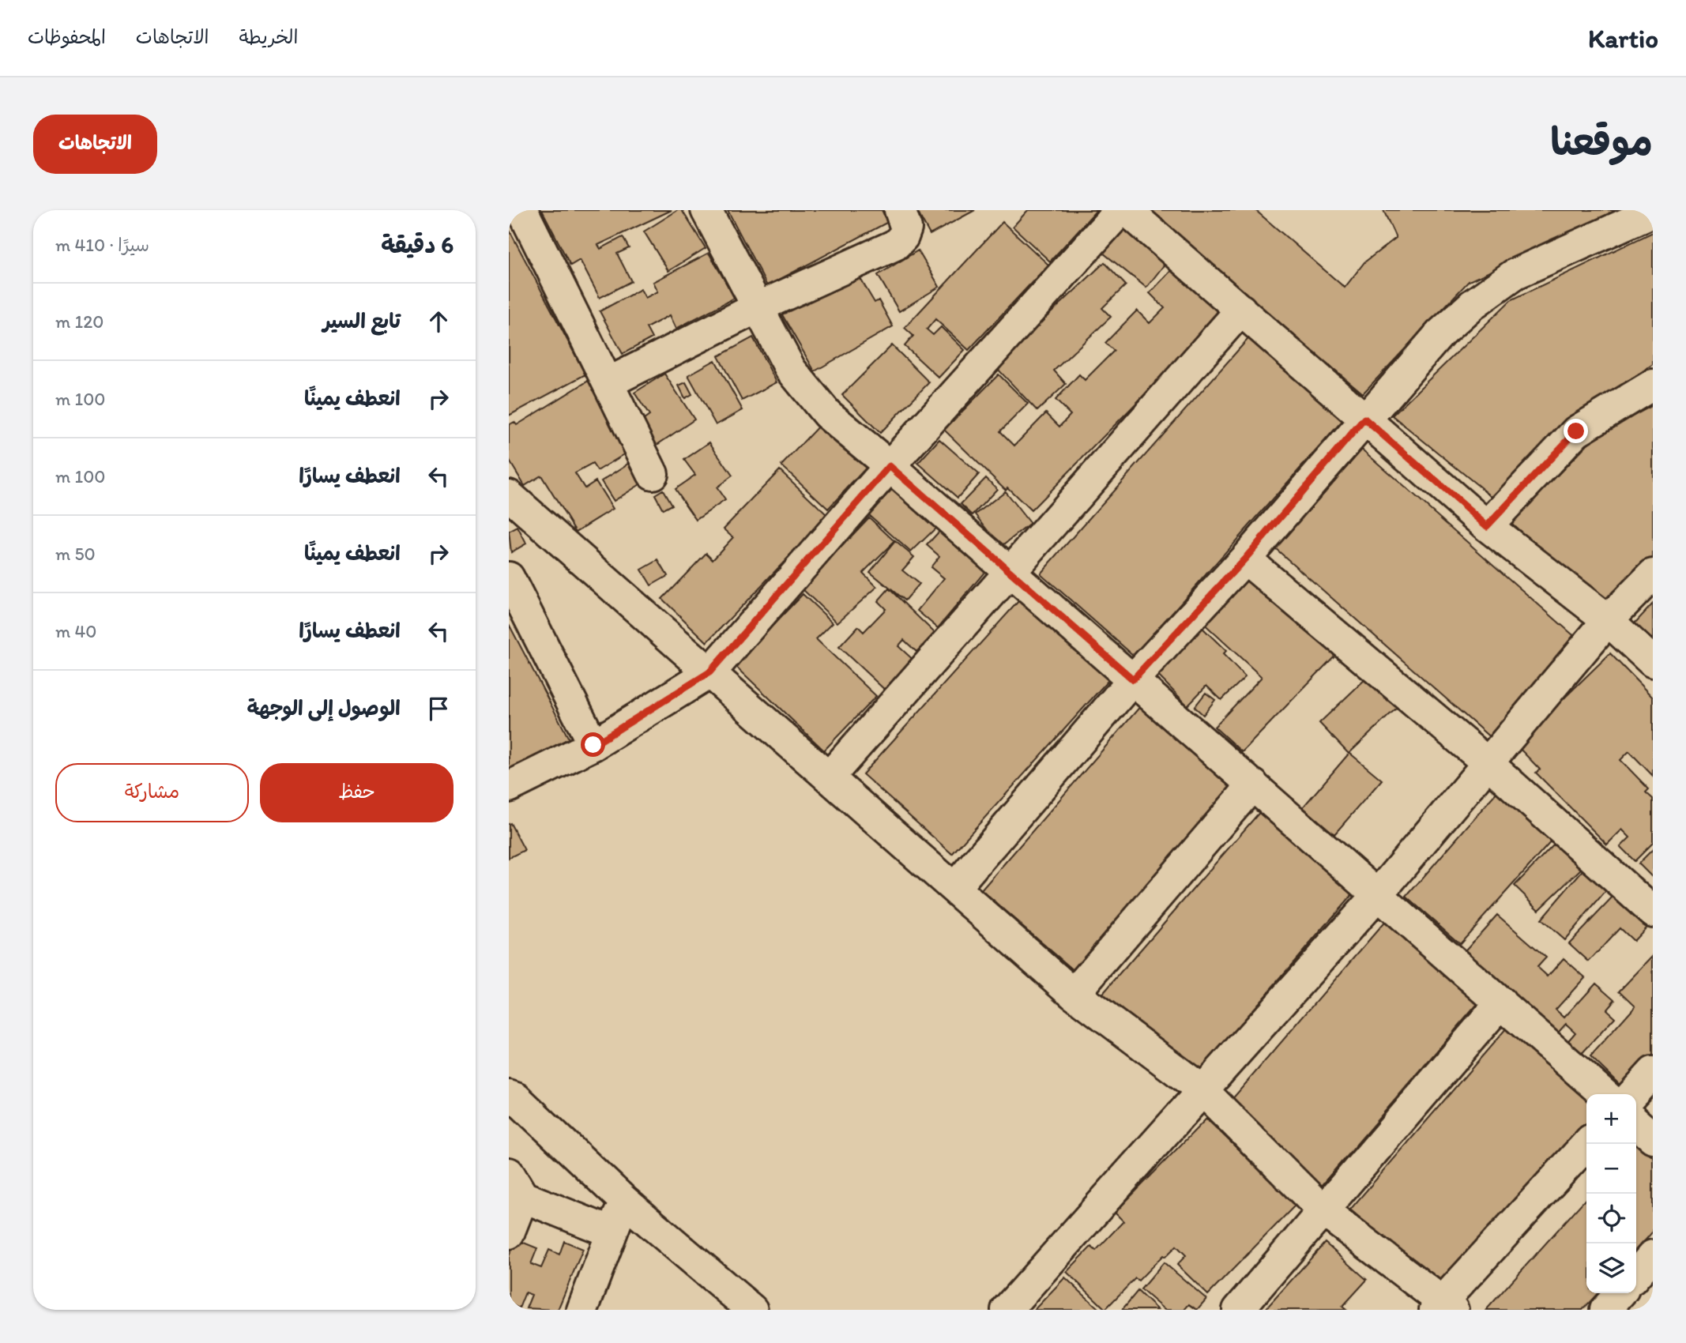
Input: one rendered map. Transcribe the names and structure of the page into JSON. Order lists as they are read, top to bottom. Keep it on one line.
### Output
{"page":{"header":"Kartio","nav":["الخريطة","الاتجاهات","المحفوظات"],"title":"موقعنا","buttons":["الاتجاهات",["حفظ","مشاركة"]],"heading":["6 دقيقة","سيرًا · 410 m"],"list":[["تابع السير","120 m"],["انعطف يمينًا","100 m"],["انعطف يسارًا","100 m"],["انعطف يمينًا","50 m"],["انعطف يسارًا","40 m"],"الوصول إلى الوجهة"],"map_buttons":["+","−"]}}
